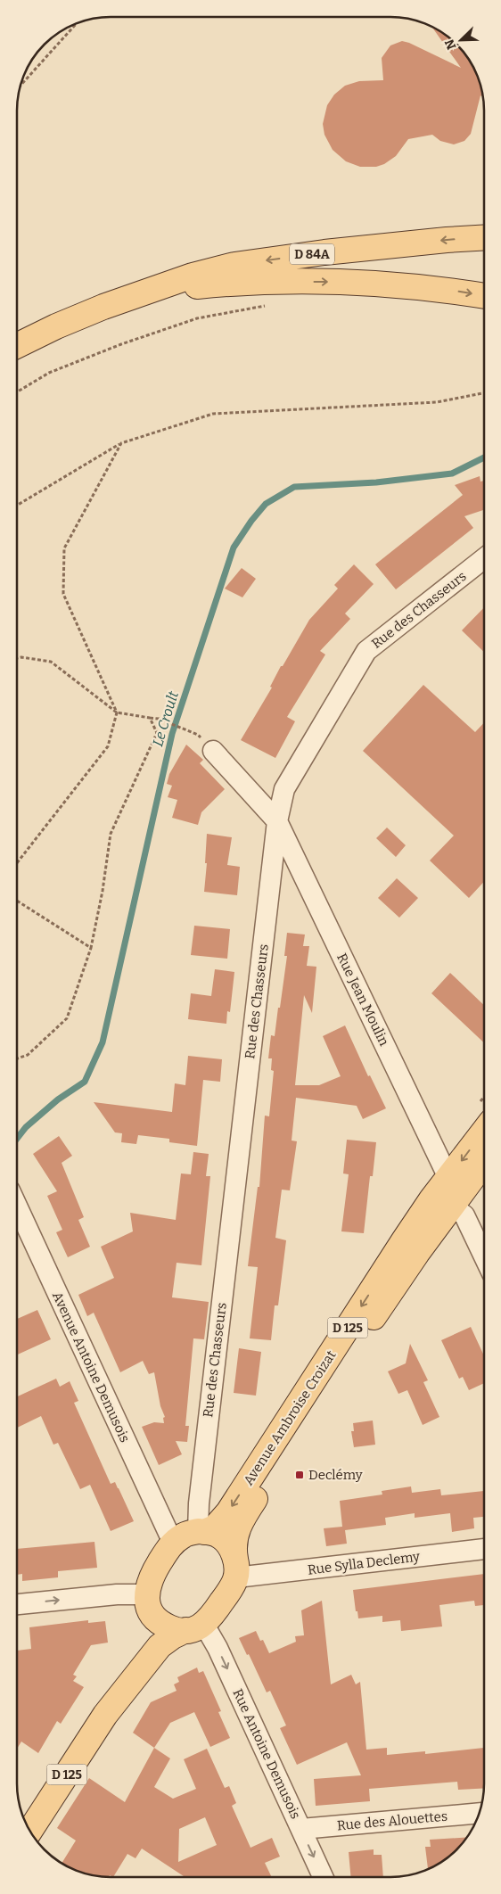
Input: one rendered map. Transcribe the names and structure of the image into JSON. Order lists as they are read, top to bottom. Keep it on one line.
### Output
{"streets":{"main road":["D 84A","D 125","Avenue Ambroise Croizat"],"street":["Rue des Chasseurs","Rue Jean Moulin","Avenue Antoine Demusois","Rue Sylla Declemy","Rue Antoine Demusois","Rue des Alouettes"]},"crossings":[["Rue des Chasseurs","Rue Jean Moulin"],["Rue des Chasseurs","D 125"],["Rue des Chasseurs","Avenue Antoine Demusois"],["Rue des Chasseurs","Avenue Ambroise Croizat"],["Rue des Chasseurs","Rue Sylla Declemy"],["Rue des Chasseurs","Rue Antoine Demusois"],["Rue Jean Moulin","Avenue Ambroise Croizat"],["D 125","Avenue Antoine Demusois"],["D 125","Avenue Ambroise Croizat"],["D 125","Rue Sylla Declemy"],["D 125","Rue Antoine Demusois"],["Avenue Antoine Demusois","Avenue Ambroise Croizat"],["Avenue Antoine Demusois","Rue Sylla Declemy"],["Avenue Antoine Demusois","Rue Antoine Demusois"],["Avenue Ambroise Croizat","Rue Sylla Declemy"],["Avenue Ambroise Croizat","Rue Antoine Demusois"],["Rue Sylla Declemy","Rue Antoine Demusois"],["Rue Antoine Demusois","Rue des Alouettes"]],"one_way":["Rue Antoine Demusois"],"water":["Le Croult"],"places":{"transit":["Declémy"]},"north":"bottom left"}
